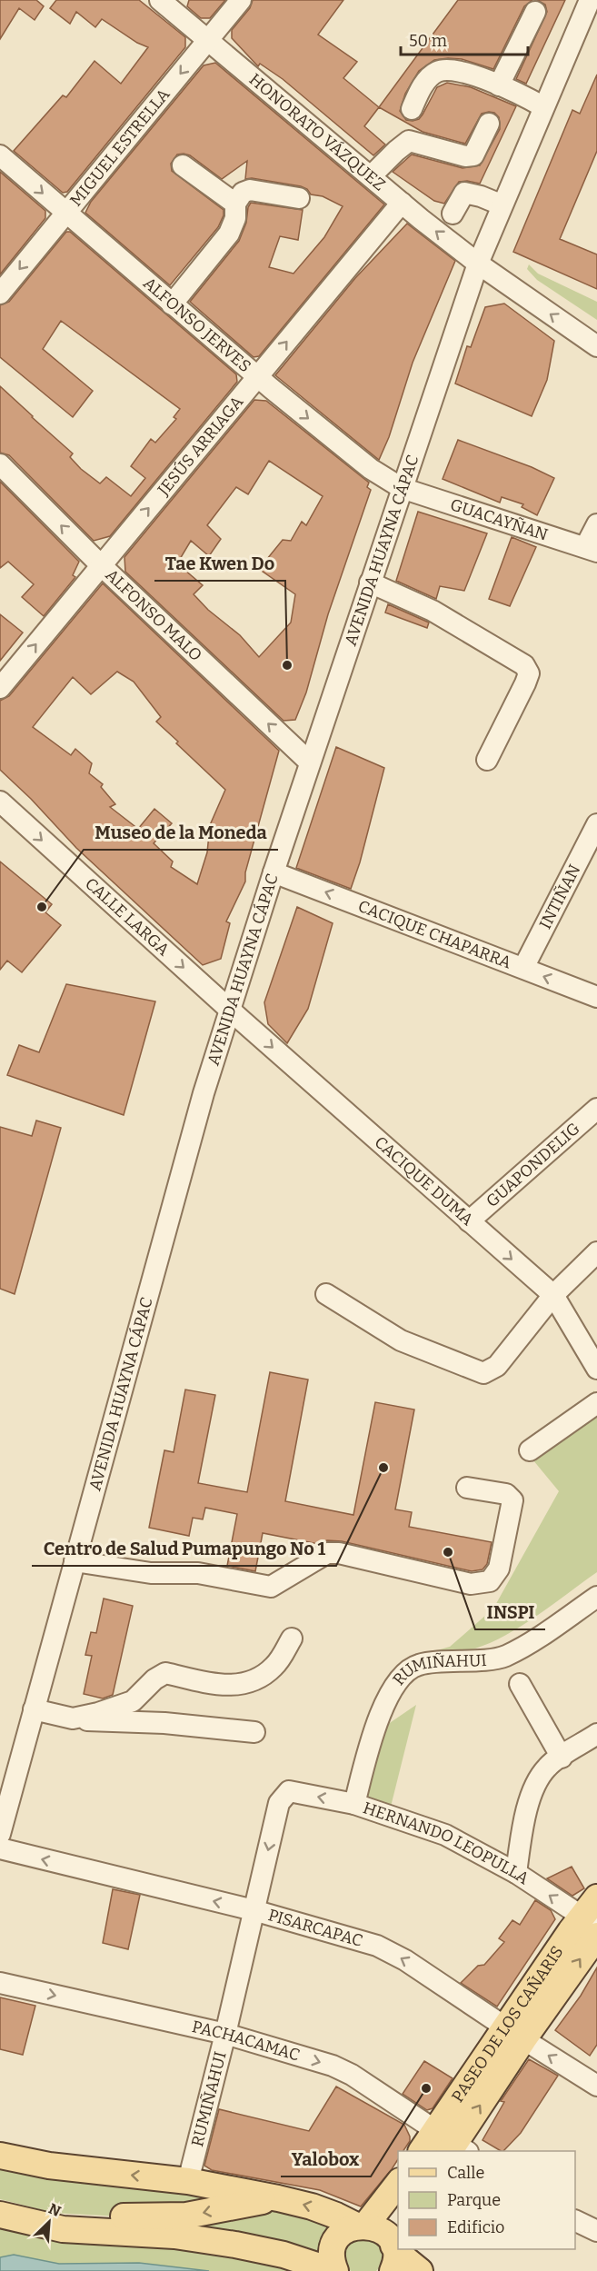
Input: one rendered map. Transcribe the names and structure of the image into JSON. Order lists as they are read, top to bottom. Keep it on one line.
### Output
{"streets":{"main road":["PASEO DE LOS CAÑARIS"],"street":["HONORATO VÁZQUEZ","MIGUEL ESTRELLA","ALFONSO JERVES","JESÚS ARRIAGA","GUACAYÑAN","AVENIDA HUAYNA CÁPAC","ALFONSO MALO","INTIÑAN","CALLE LARGA","CACIQUE CHAPARRA","GUAPONDELIG","CACIQUE DUMA","RUMIÑAHUI","HERNANDO LEOPULLA","PISARCAPAC","PACHACAMAC"]},"crossings":[["HONORATO VÁZQUEZ","MIGUEL ESTRELLA"],["HONORATO VÁZQUEZ","JESÚS ARRIAGA"],["HONORATO VÁZQUEZ","AVENIDA HUAYNA CÁPAC"],["MIGUEL ESTRELLA","ALFONSO JERVES"],["ALFONSO JERVES","JESÚS ARRIAGA"],["ALFONSO JERVES","GUACAYÑAN"],["ALFONSO JERVES","AVENIDA HUAYNA CÁPAC"],["JESÚS ARRIAGA","ALFONSO MALO"],["GUACAYÑAN","AVENIDA HUAYNA CÁPAC"],["AVENIDA HUAYNA CÁPAC","ALFONSO MALO"],["AVENIDA HUAYNA CÁPAC","CALLE LARGA"],["AVENIDA HUAYNA CÁPAC","CACIQUE CHAPARRA"],["AVENIDA HUAYNA CÁPAC","CACIQUE DUMA"],["INTIÑAN","CACIQUE CHAPARRA"],["CALLE LARGA","CACIQUE DUMA"],["GUAPONDELIG","CACIQUE DUMA"],["RUMIÑAHUI","HERNANDO LEOPULLA"],["RUMIÑAHUI","PISARCAPAC"],["RUMIÑAHUI","PACHACAMAC"],["HERNANDO LEOPULLA","PASEO DE LOS CAÑARIS"],["PISARCAPAC","PASEO DE LOS CAÑARIS"],["PASEO DE LOS CAÑARIS","PACHACAMAC"]],"one_way":["HONORATO VÁZQUEZ","ALFONSO JERVES","JESÚS ARRIAGA","ALFONSO MALO","CALLE LARGA","CACIQUE CHAPARRA","CACIQUE DUMA","HERNANDO LEOPULLA","PACHACAMAC"],"places":["Tae Kwen Do","Museo de la Moneda","Centro de Salud Pumapungo No 1","INSPI","Yalobox"],"legend":["Calle","Parque","Edificio"],"scale_bar":"50 m","north":"top right"}
